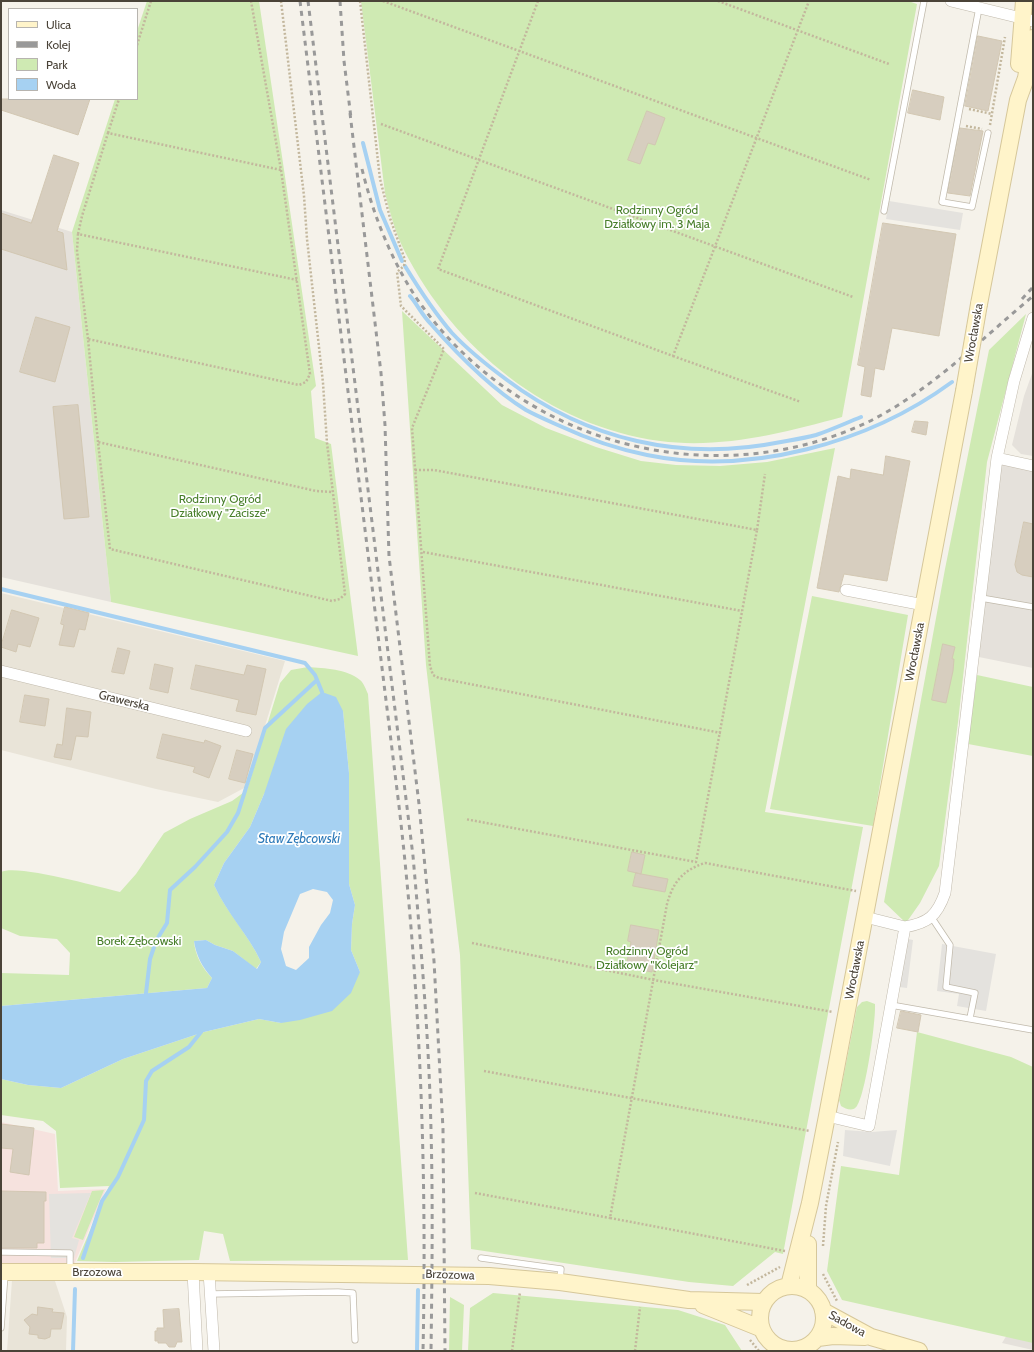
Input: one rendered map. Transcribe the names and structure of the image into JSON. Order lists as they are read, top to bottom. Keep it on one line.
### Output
{"streets":{"main road":["Wrocławska","Brzozowa","Sadowa"],"street":["Grawerska"]},"crossings":[["Wrocławska","Brzozowa"],["Wrocławska","Sadowa"],["Brzozowa","Sadowa"]],"water":["Staw Zębcowski"],"parks":["Rodzinny Ogród Działkowy im. 3 Maja","Rodzinny Ogród Działkowy \"Zacisze\"","Borek Zębcowski","Rodzinny Ogród Działkowy \"Kolejarz\""],"legend":["Ulica","Kolej","Park","Woda"]}
